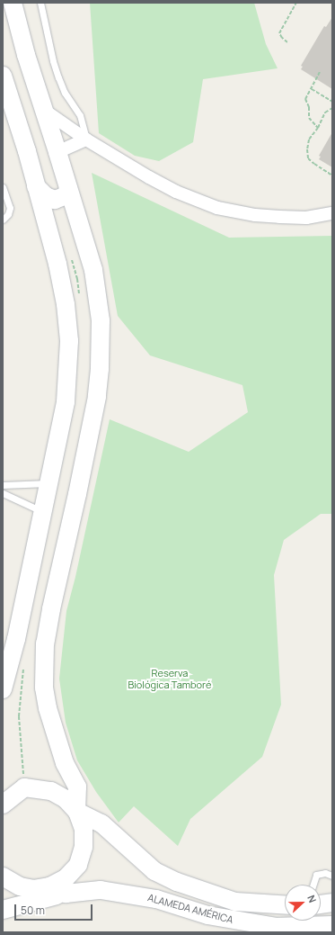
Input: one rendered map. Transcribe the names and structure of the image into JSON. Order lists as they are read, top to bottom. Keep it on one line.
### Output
{"streets":{"main road":["ALAMEDA AMÉRICA"]},"parks":["Reserva Biológica Tamboré"],"scale_bar":"50 m","north":"right"}
